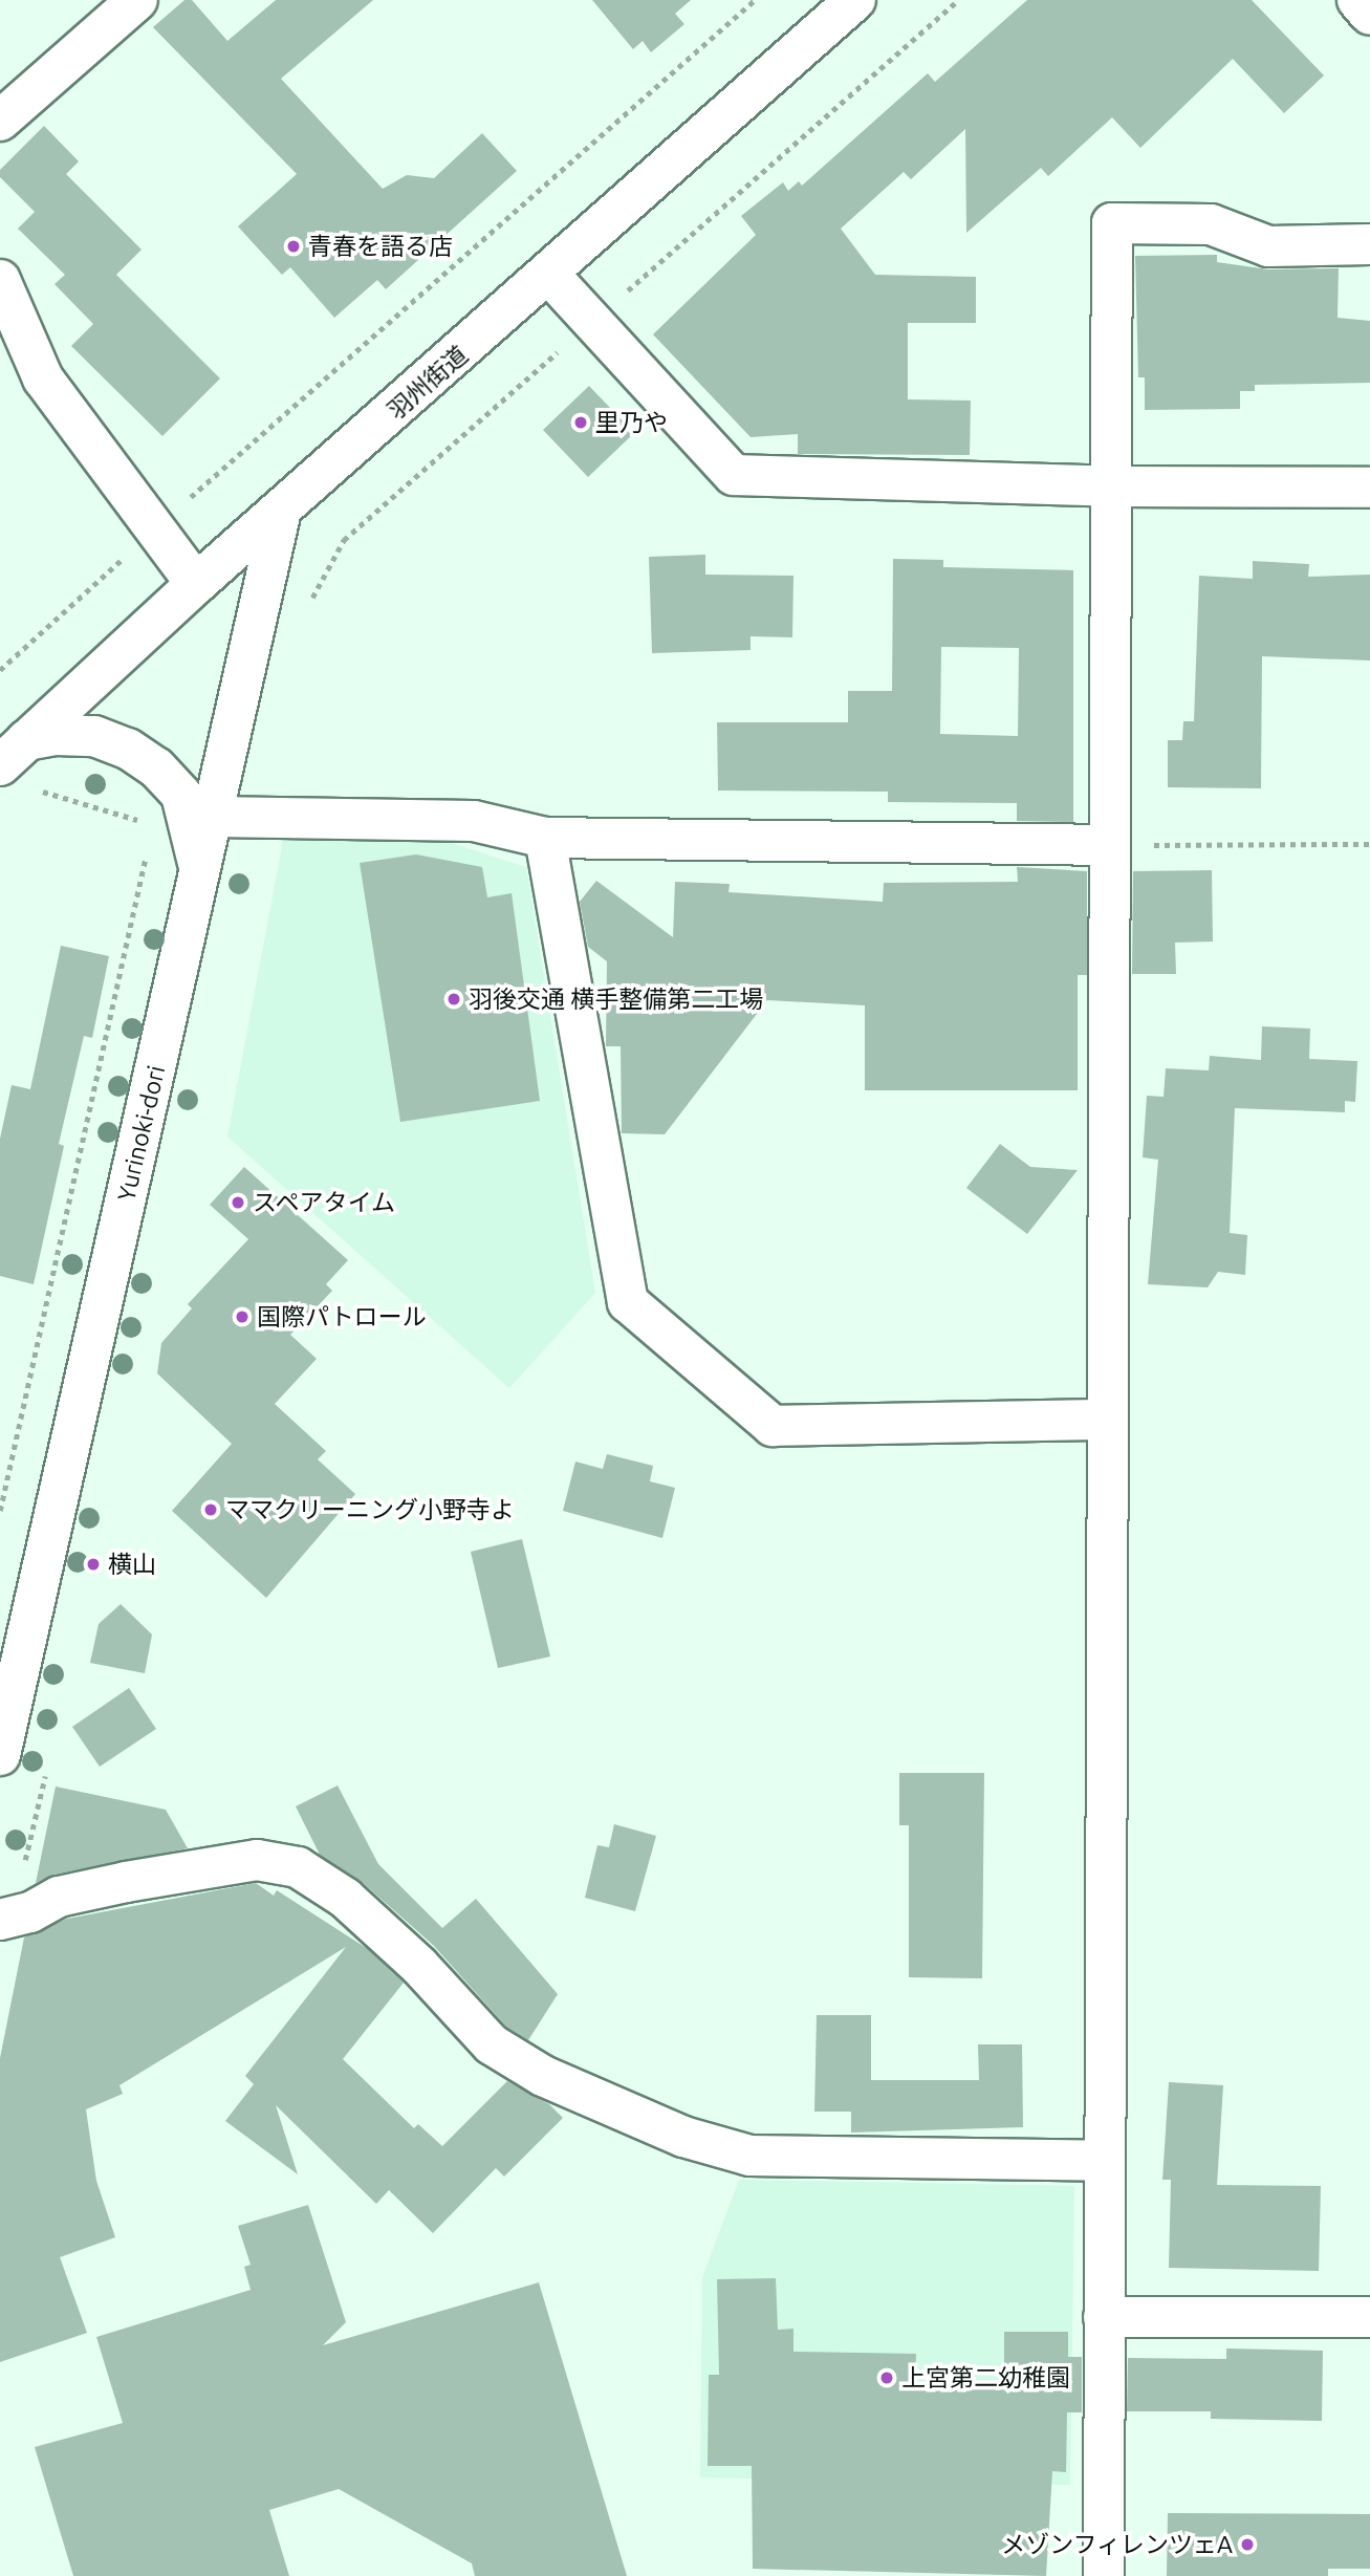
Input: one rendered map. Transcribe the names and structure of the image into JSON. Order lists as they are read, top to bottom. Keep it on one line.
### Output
{"streets":{"street":["羽州街道","Yurinoki-dori"]},"crossings":[["羽州街道","Yurinoki-dori"]],"places":["青春を語る店","里乃や","羽後交通 横手整備第二工場","スペアタイム","国際パトロール","ママクリーニング小野寺よ","横山","上宮第二幼稚園","メゾンフィレンツェA"]}
